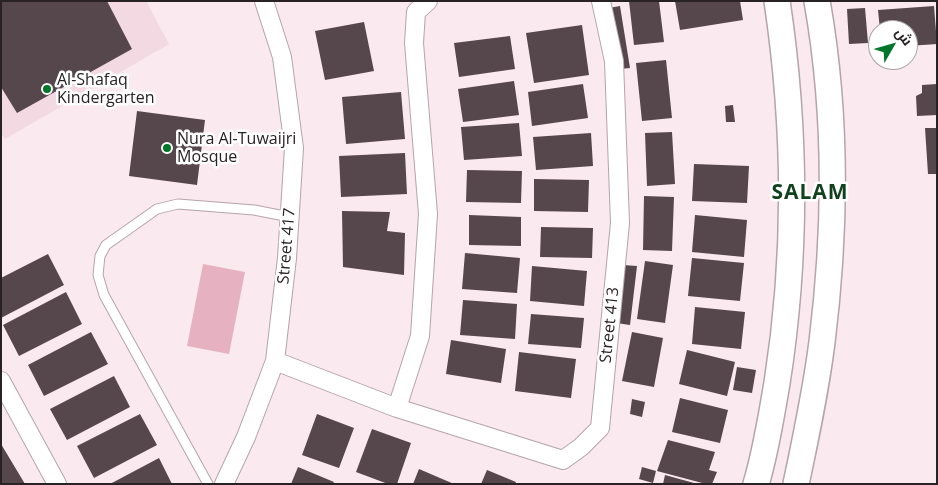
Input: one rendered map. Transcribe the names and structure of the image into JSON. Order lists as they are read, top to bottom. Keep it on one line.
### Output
{"streets":{"street":["Street 417","Street 413"]},"crossings":[["Street 417","Street 413"]],"districts":["SALAM"],"places":["Al-Shafaq Kindergarten","Nura Al-Tuwaijri Mosque"],"north":"top right"}
